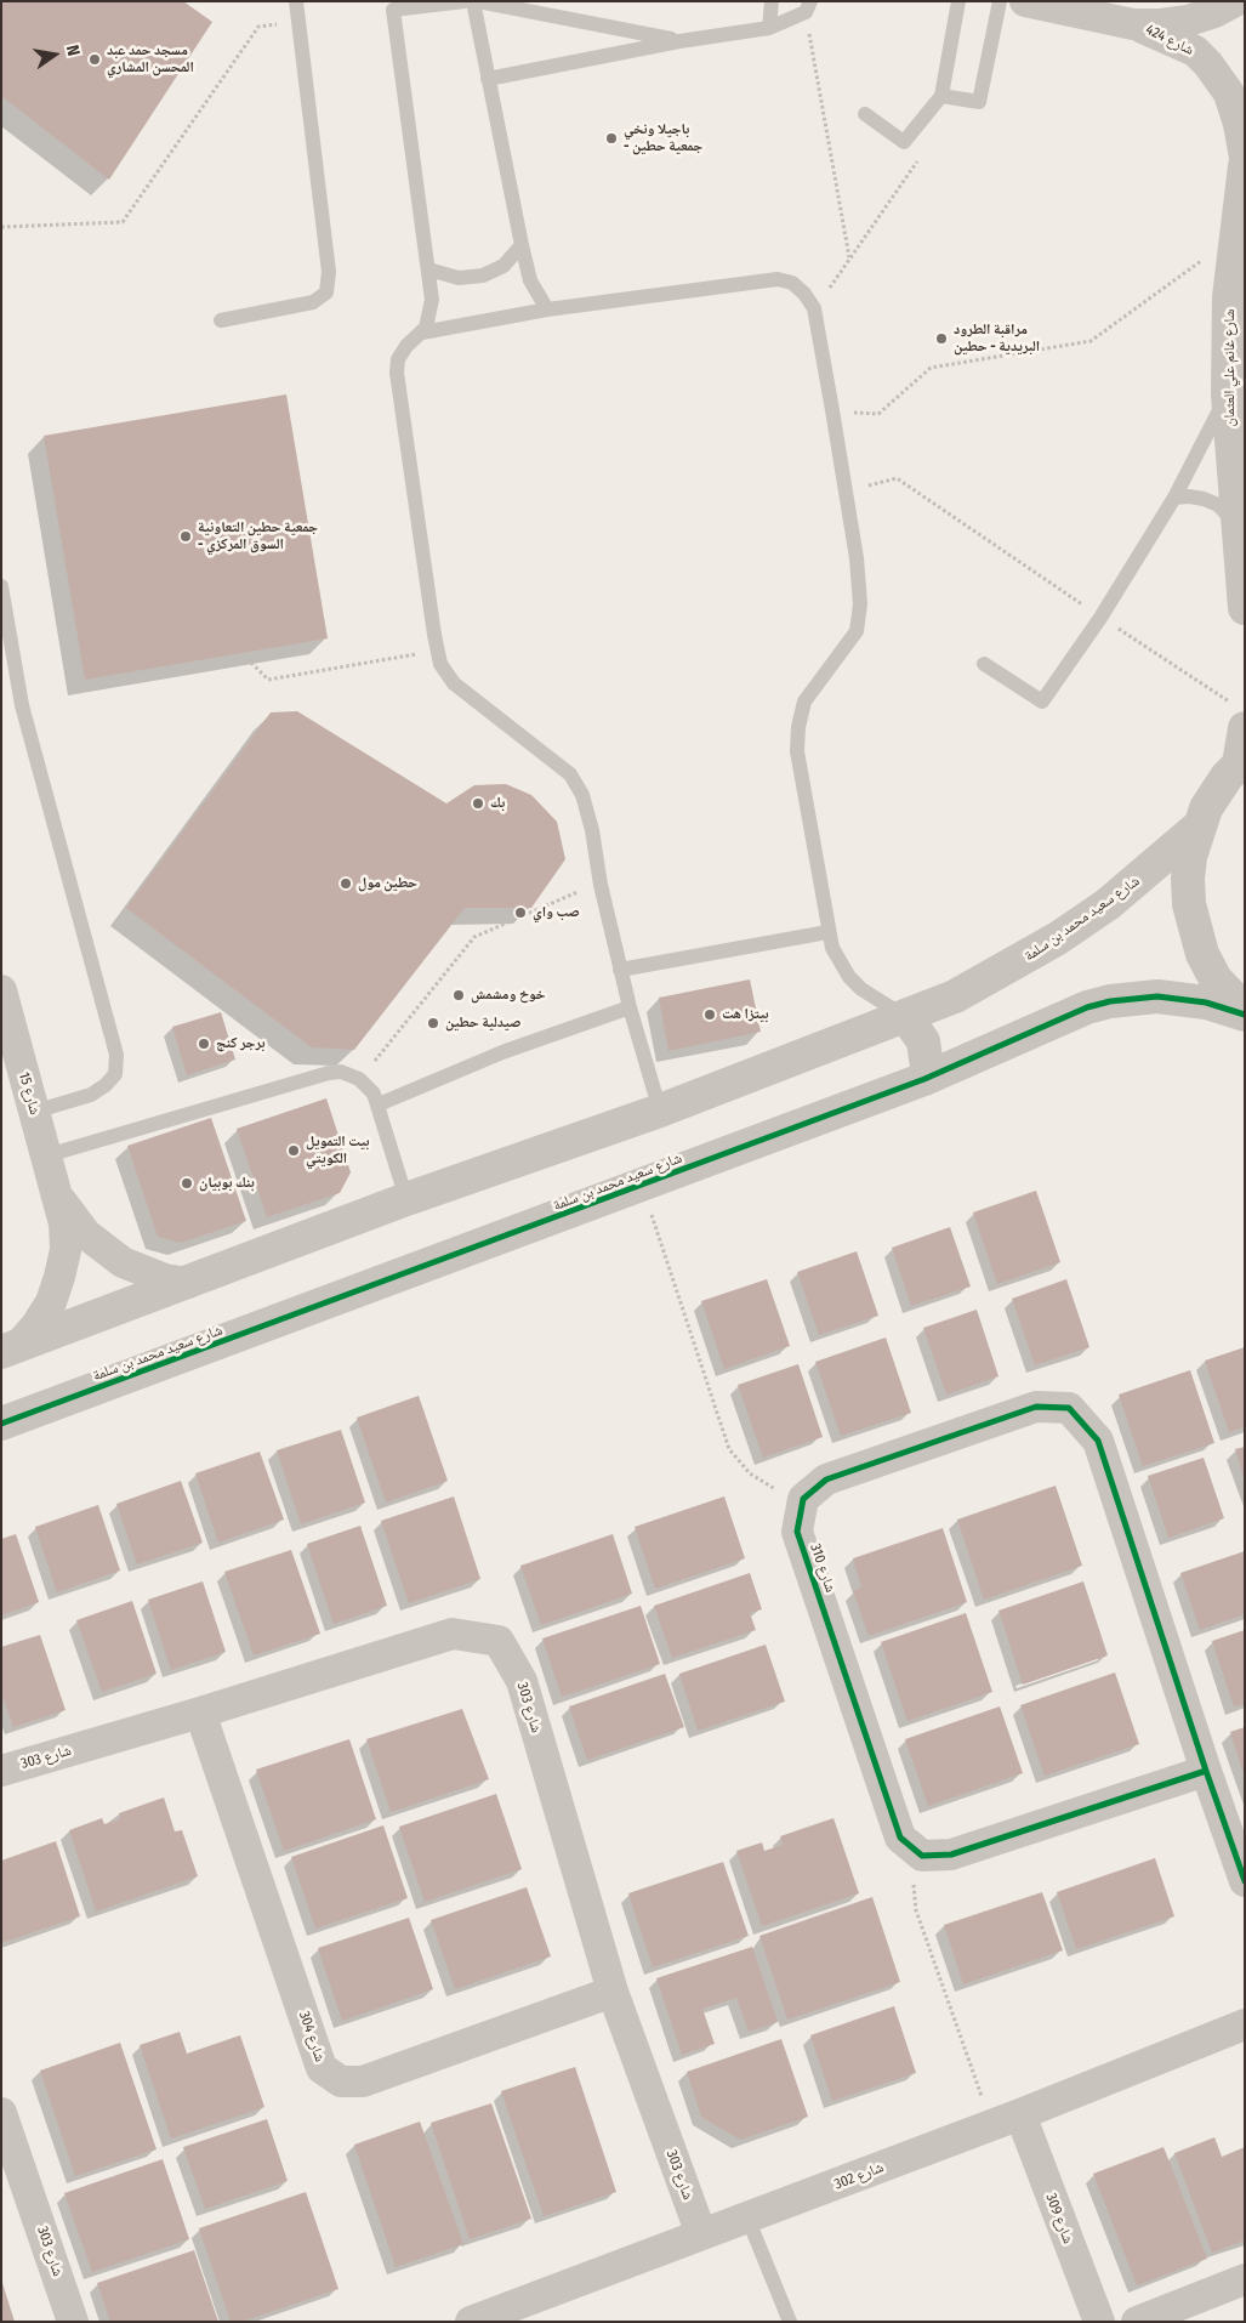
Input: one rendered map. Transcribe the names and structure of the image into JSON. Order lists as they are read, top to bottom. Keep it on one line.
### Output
{"streets":{"street":["شارع 424","شارع غانم علي العثمان","شارع سعيد محمد بن سلمة","شارع 15","شارع 310","شارع 303","شارع 304","شارع 302","شارع 309"]},"crossings":[["شارع سعيد محمد بن سلمة","شارع 15"],["شارع 303","شارع 304"],["شارع 303","شارع 302"],["شارع 302","شارع 309"]],"places":["مسجد حمد عبد المحسن المشاري","باجيلا ونخي - جمعية حطين","مراقبة الطرود البريدية - حطين","جمعية حطين التعاونية - السوق المركزي","بك","حطين مول","صب واي","خوخ ومشمش","بيتزا هت","صيدلية حطين","برجر كنج","بيت التمويل الكويتي","بنك بوبيان"],"north":"right"}
